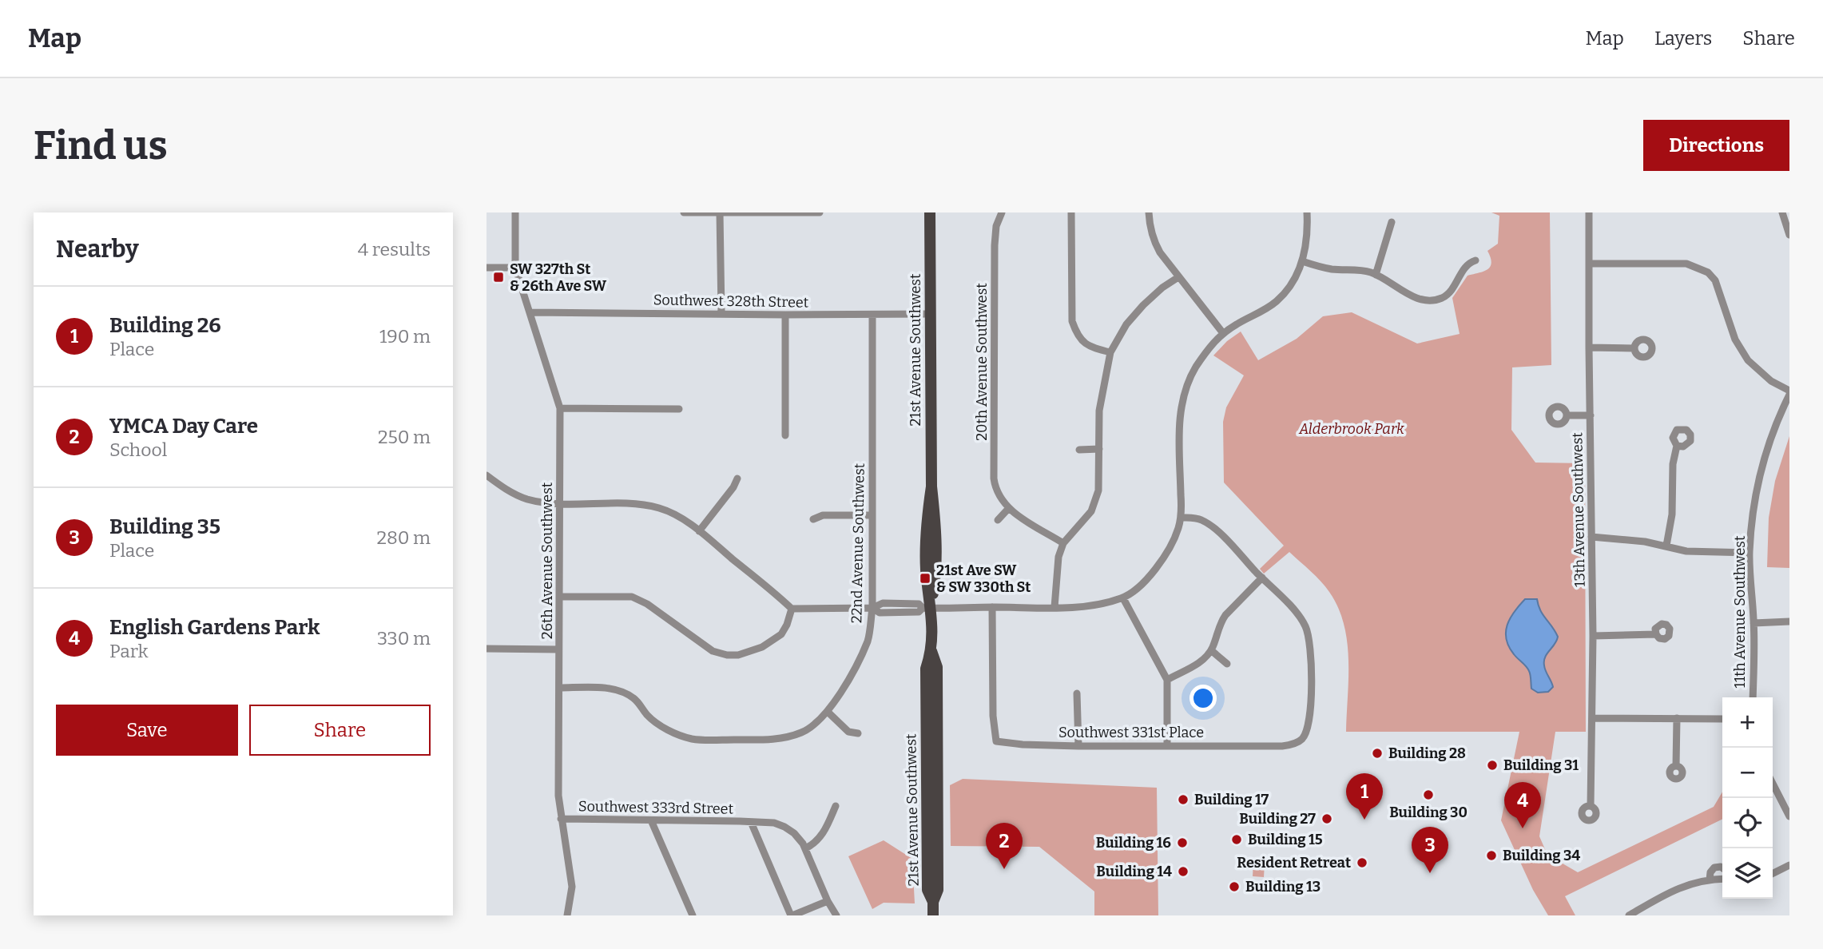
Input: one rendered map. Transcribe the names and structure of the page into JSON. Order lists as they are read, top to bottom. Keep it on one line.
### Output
{"streets":{"main road":["21st Avenue Southwest"],"street":["Southwest 328th Street","20th Avenue Southwest","13th Avenue Southwest","22nd Avenue Southwest","26th Avenue Southwest","11th Avenue Southwest","Southwest 331st Place","Southwest 333rd Street"]},"crossings":[["Southwest 328th Street","21st Avenue Southwest"],["Southwest 328th Street","22nd Avenue Southwest"],["Southwest 328th Street","26th Avenue Southwest"],["22nd Avenue Southwest","26th Avenue Southwest"],["26th Avenue Southwest","Southwest 333rd Street"]],"parks":["Alderbrook Park"],"places":{"transit":["SW 327th St & 26th Ave SW","21st Ave SW & SW 330th St"],"other":["Building 28","Building 31","Building 30","Building 17","Building 27","Building 15","Building 16","Building 34","Resident Retreat","Building 14","Building 13"]},"page":{"header":"Map","nav":["Map","Layers","Share"],"buttons":["Directions",["Save","Share"]],"title":"Find us","heading":["Nearby","4 results"],"list":[{"mark":"1","name":"Building 26","note":"Place","value":"190 m"},{"mark":"2","name":"YMCA Day Care","note":"School","value":"250 m"},{"mark":"3","name":"Building 35","note":"Place","value":"280 m"},{"mark":"4","name":"English Gardens Park","note":"Park","value":"330 m"}],"map_buttons":["+","−"],"pins":["1","4","2","3"]}}
